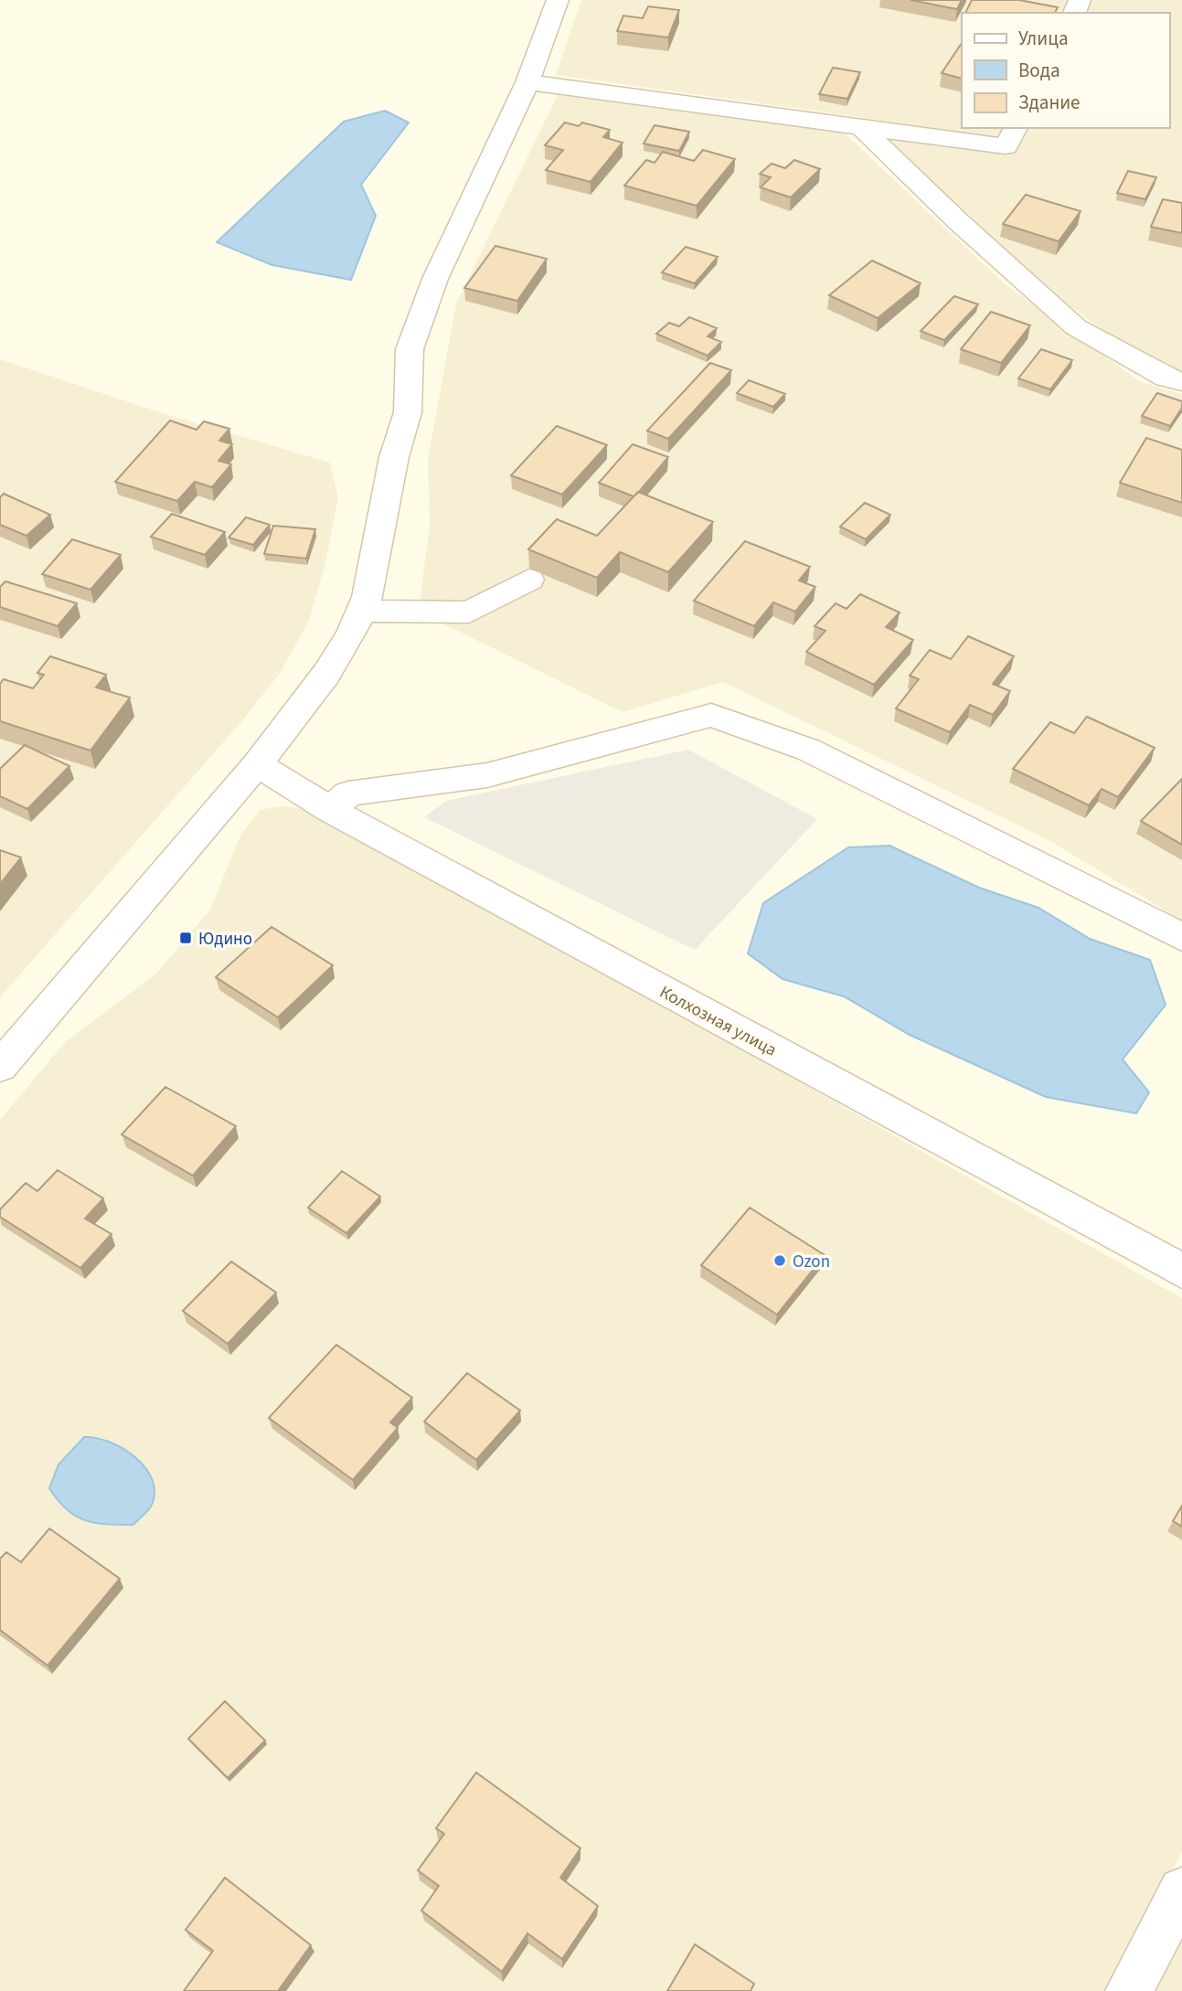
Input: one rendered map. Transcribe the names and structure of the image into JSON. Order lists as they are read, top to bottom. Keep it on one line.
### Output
{"streets":{"street":["Колхозная улица"]},"places":{"transit":["Юдино"],"other":["Ozon"]},"legend":["Улица","Вода","Здание"]}
